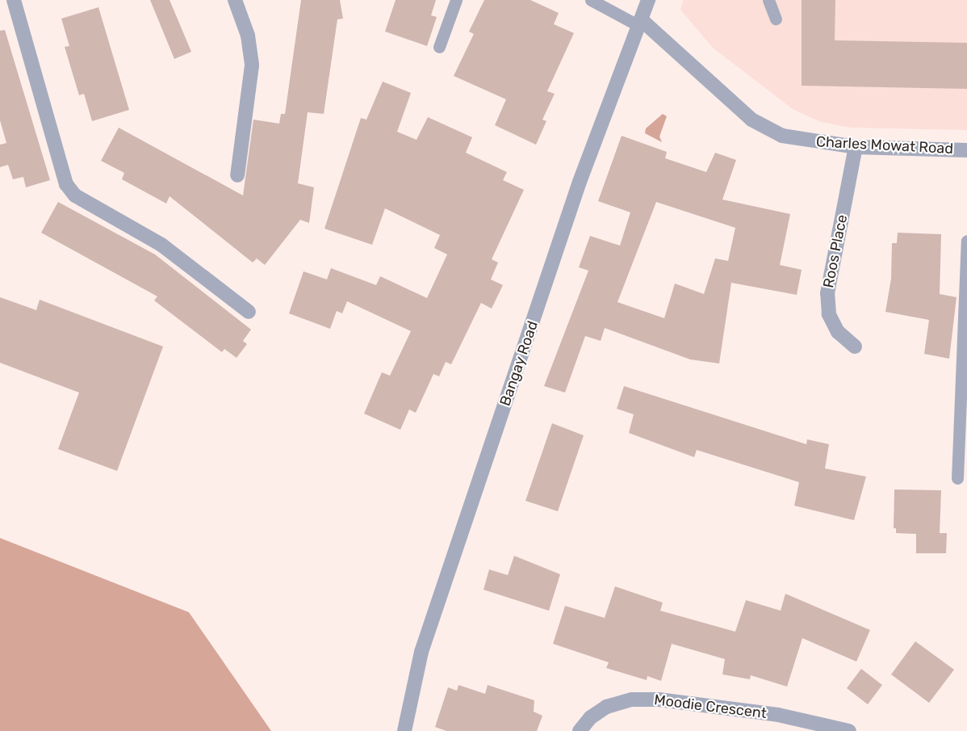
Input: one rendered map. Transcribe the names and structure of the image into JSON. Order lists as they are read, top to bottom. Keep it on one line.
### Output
{"streets":{"street":["Charles Mowat Road","Roos Place","Bangay Road","Moodie Crescent"]},"crossings":[["Charles Mowat Road","Roos Place"],["Charles Mowat Road","Bangay Road"]]}
